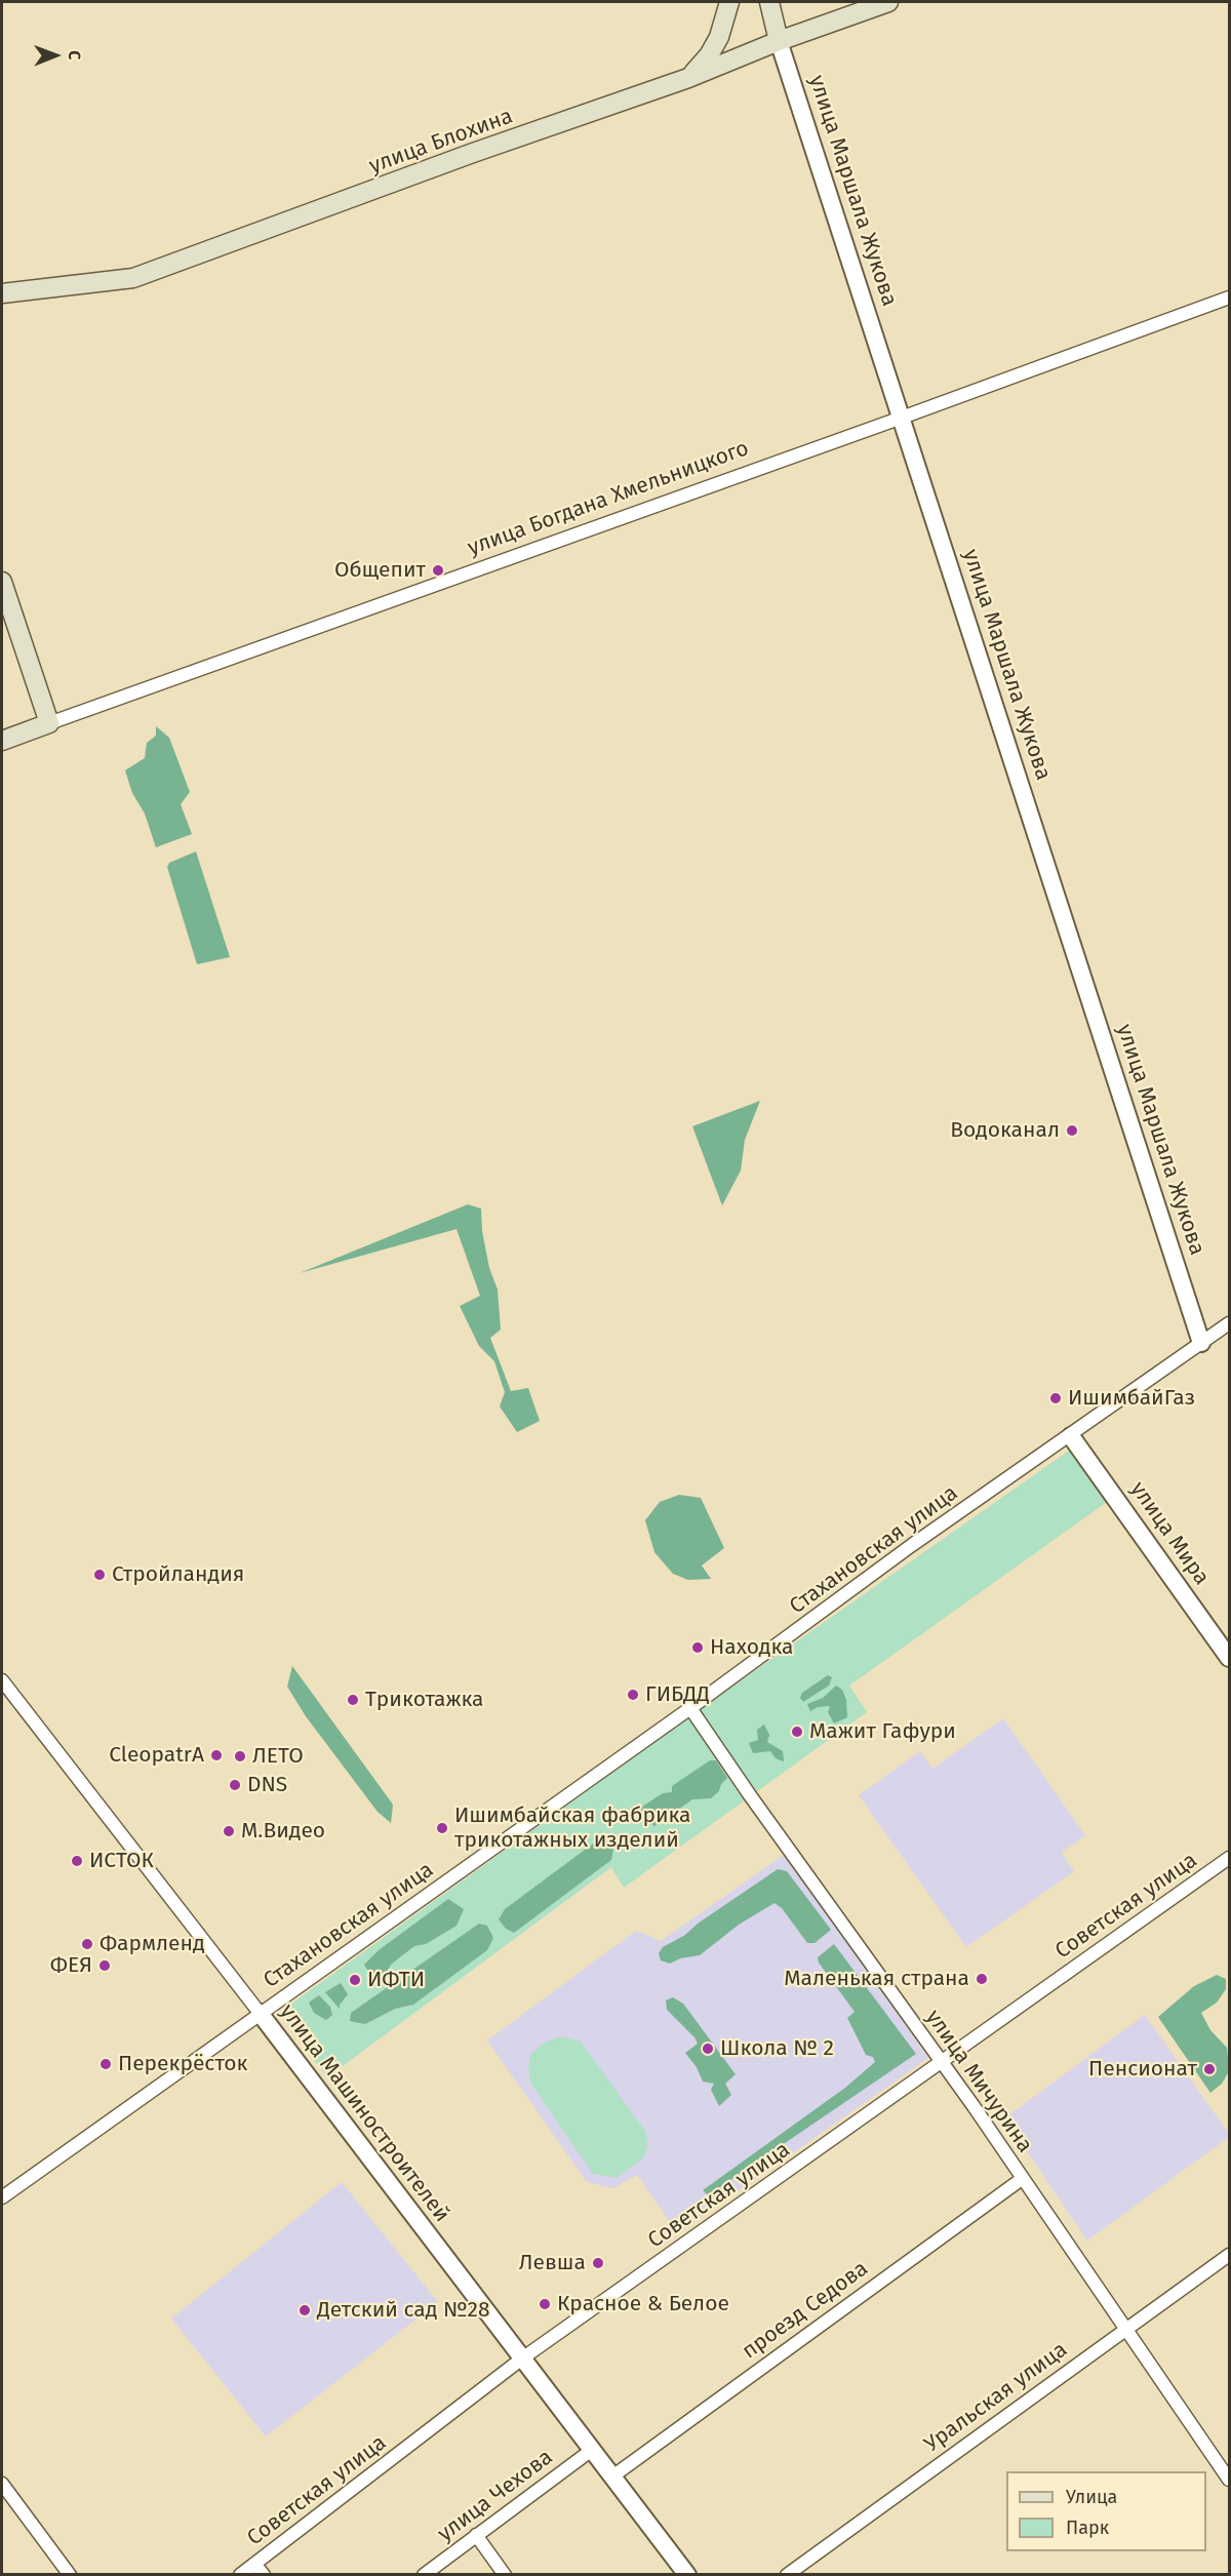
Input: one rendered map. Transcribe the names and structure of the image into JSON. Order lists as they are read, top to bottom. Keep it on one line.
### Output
{"streets":{"main road":["улица Блохина","улица Маршала Жукова","улица Богдана Хмельницкого"],"street":["улица Мира","Стахановская улица","Советская улица","улица Мичурина","улица Машиностроителей","проезд Седова","Уральская улица","улица Чехова"]},"crossings":[["улица Блохина","улица Маршала Жукова"],["улица Маршала Жукова","улица Богдана Хмельницкого"],["улица Маршала Жукова","Стахановская улица"],["улица Мира","Стахановская улица"],["Стахановская улица","улица Мичурина"],["Стахановская улица","улица Машиностроителей"],["Советская улица","улица Мичурина"],["Советская улица","улица Машиностроителей"],["улица Мичурина","проезд Седова"],["улица Мичурина","Уральская улица"],["улица Машиностроителей","проезд Седова"],["улица Машиностроителей","улица Чехова"]],"places":["Общепит","Водоканал","ИшимбайГаз","Стройландия","Находка","ГИБДД","Трикотажка","Мажит Гафури","CleopatrA","ЛЕТО","DNS","Ишимбайская фабрика трикотажных изделий","М.Видео","ИСТОК","Фармленд","ФЕЯ","Маленькая страна","ИФТИ","Школа № 2","Перекрёсток","Пенсионат","Левша","Красное & Белое","Детский сад №28"],"legend":["Улица","Парк"],"north":"right"}
